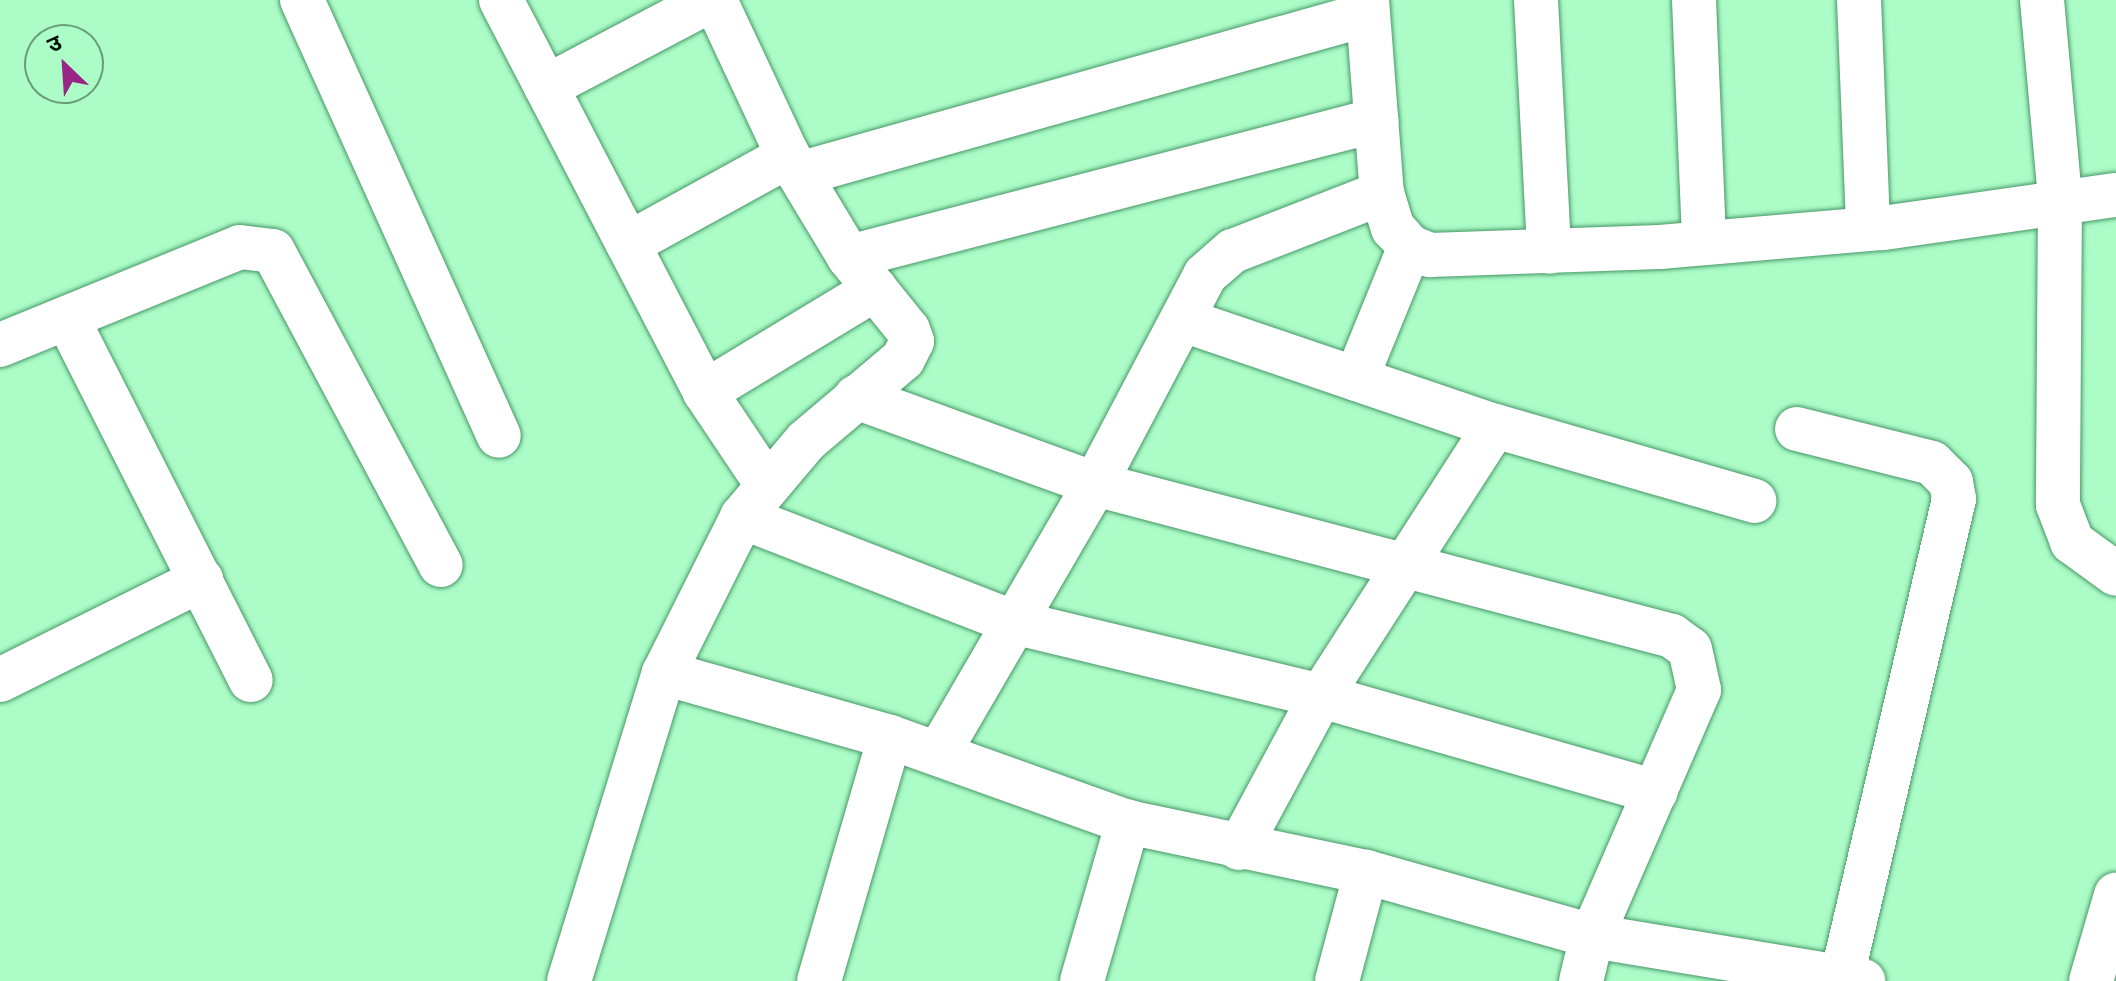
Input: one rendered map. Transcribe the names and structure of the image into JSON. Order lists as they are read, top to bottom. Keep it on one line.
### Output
{"north":"top left"}
